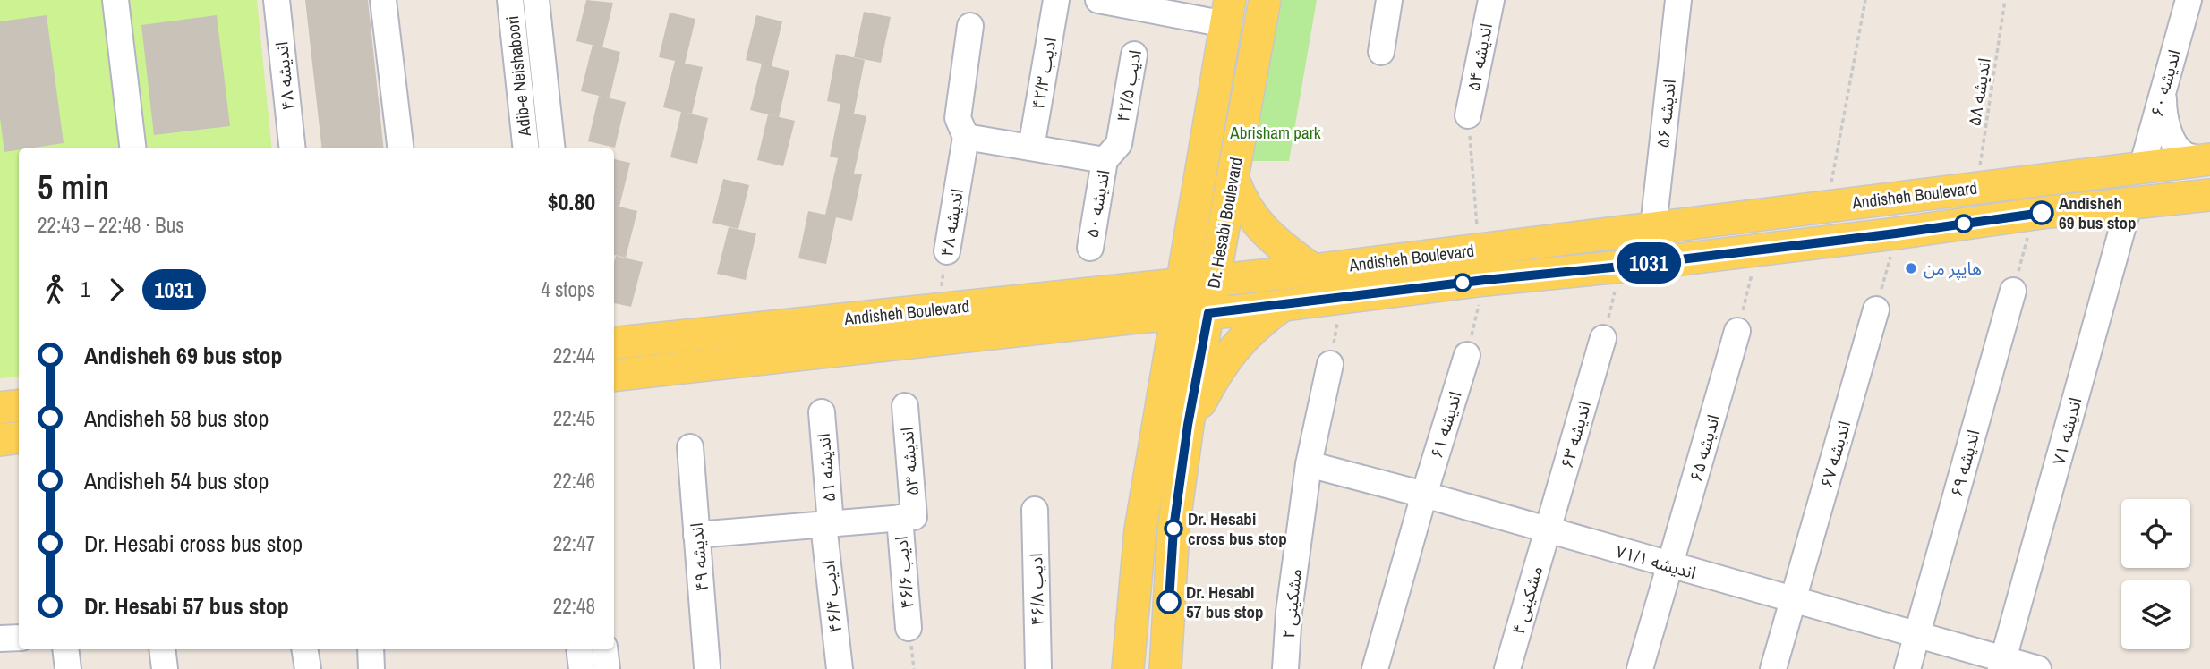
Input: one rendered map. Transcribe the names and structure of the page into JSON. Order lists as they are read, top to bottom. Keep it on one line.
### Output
{"streets":{"main road":["Andisheh Boulevard","Dr. Hesabi Boulevard"],"street":["اندیشه ۵۴","ادیب ۴۲/۳","اندیشه ۴۸","Adib-e Neishaboori","اندیشه ۶۰","ادیب ۴۲/۵","اندیشه ۵۶","اندیشه ۵۰","اندیشه ۶۱","اندیشه ۷۱","اندیشه ۶۳","اندیشه ۶۵","اندیشه ۶۷","اندیشه ۵۳","اندیشه ۶۹","اندیشه ۵۱","اندیشه ۴۹","اندیشه ۷۱/۱","ادیب ۴۶/۶","ادیب ۴۶/۸","ادیب ۴۶/۴","مشکینی ۴","مشکینی ۲"],"path":["اندیشه ۵۸"]},"crossings":[["اندیشه ۴۸","Andisheh Boulevard"],["اندیشه ۶۰","Andisheh Boulevard"],["ادیب ۴۲/۵","اندیشه ۵۰"],["اندیشه ۵۸","Andisheh Boulevard"],["اندیشه ۵۶","Andisheh Boulevard"],["Andisheh Boulevard","Dr. Hesabi Boulevard"],["Andisheh Boulevard","اندیشه ۷۱"],["اندیشه ۶۱","اندیشه ۷۱/۱"],["اندیشه ۷۱","اندیشه ۷۱/۱"],["اندیشه ۶۳","اندیشه ۷۱/۱"],["اندیشه ۶۳","مشکینی ۴"],["اندیشه ۶۵","اندیشه ۷۱/۱"],["اندیشه ۶۷","اندیشه ۷۱/۱"],["اندیشه ۵۳","ادیب ۴۶/۶"],["اندیشه ۶۹","اندیشه ۷۱/۱"],["اندیشه ۵۱","ادیب ۴۶/۴"],["اندیشه ۷۱/۱","مشکینی ۴"],["اندیشه ۷۱/۱","مشکینی ۲"]],"parks":["Abrisham park"],"places":["Andisheh 69 bus stop","هایپر من","Dr. Hesabi cross bus stop","Dr. Hesabi 57 bus stop"],"lines":["bus line 1031"],"page":{"on_map":"1031","heading":["5 min","22:43 – 22:48 · Bus","$0.80"],"legs":["1","1031","4 stops"],"list":[{"name":"Andisheh 69 bus stop","value":"22:44"},{"name":"Andisheh 58 bus stop","value":"22:45"},{"name":"Andisheh 54 bus stop","value":"22:46"},{"name":"Dr. Hesabi cross bus stop","value":"22:47"},{"name":"Dr. Hesabi 57 bus stop","value":"22:48"}]}}
